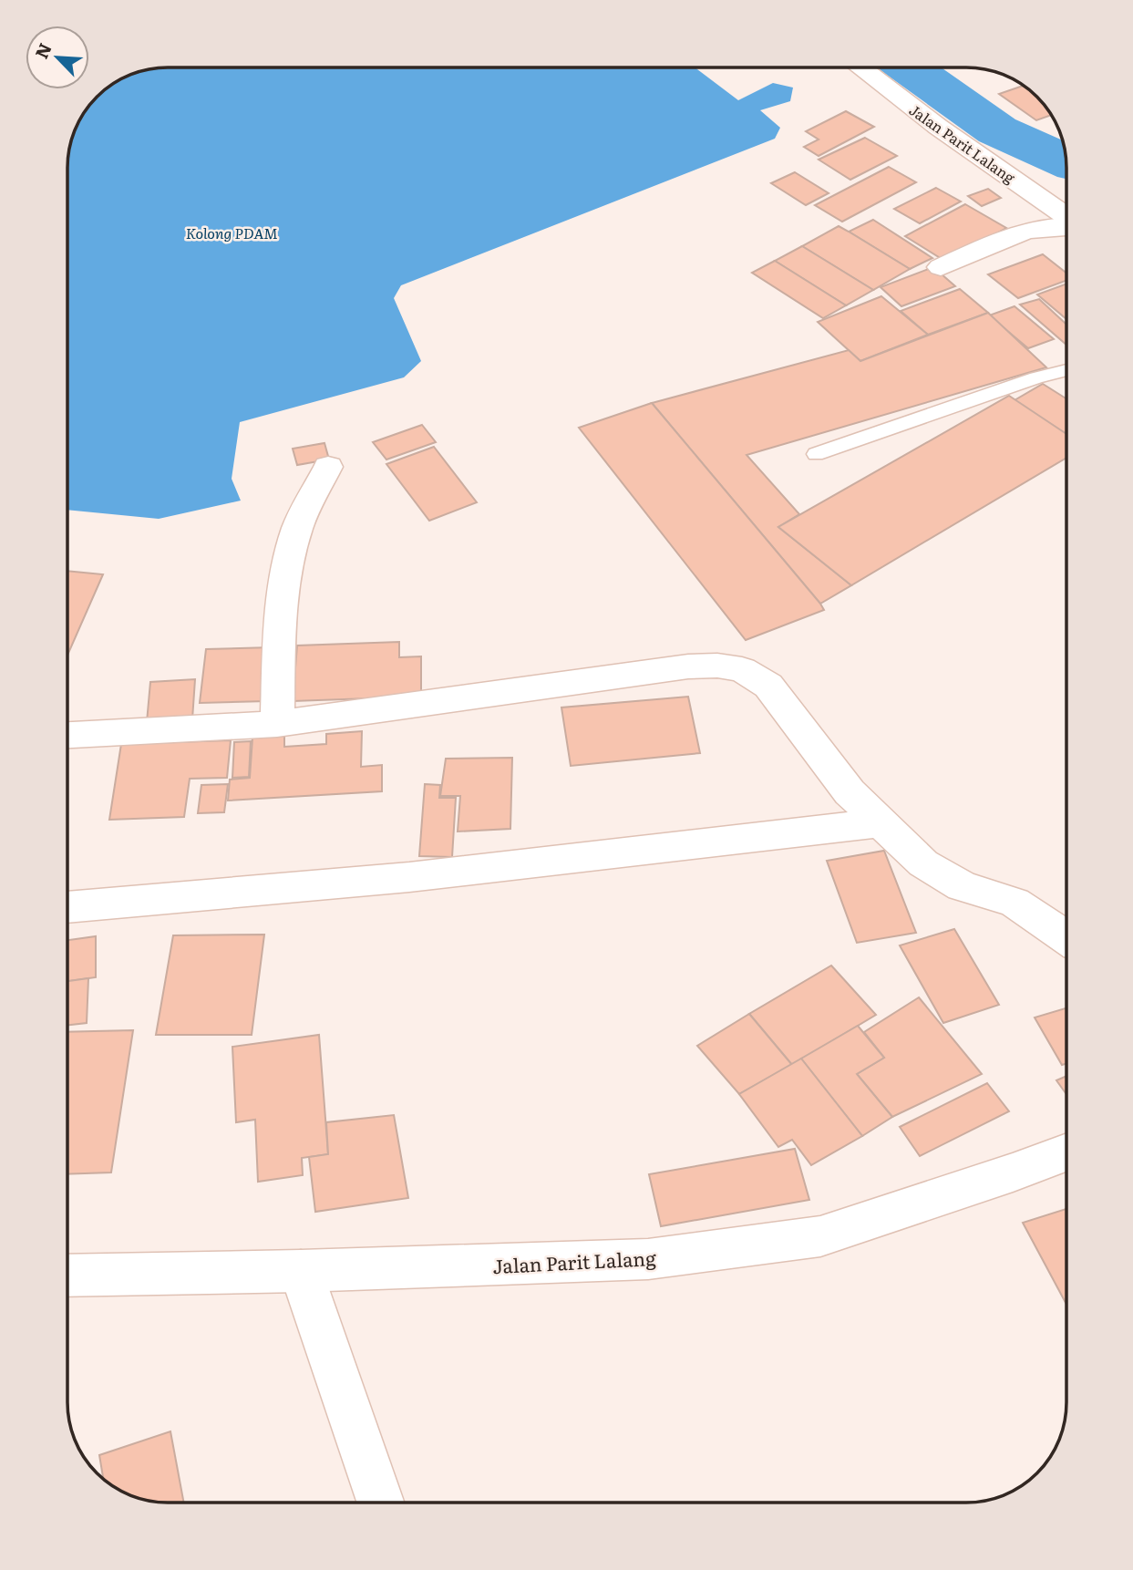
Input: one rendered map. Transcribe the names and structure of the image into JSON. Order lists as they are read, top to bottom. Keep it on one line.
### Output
{"streets":{"street":["Jalan Parit Lalang"]},"water":["Kolong PDAM"],"north":"top left"}
